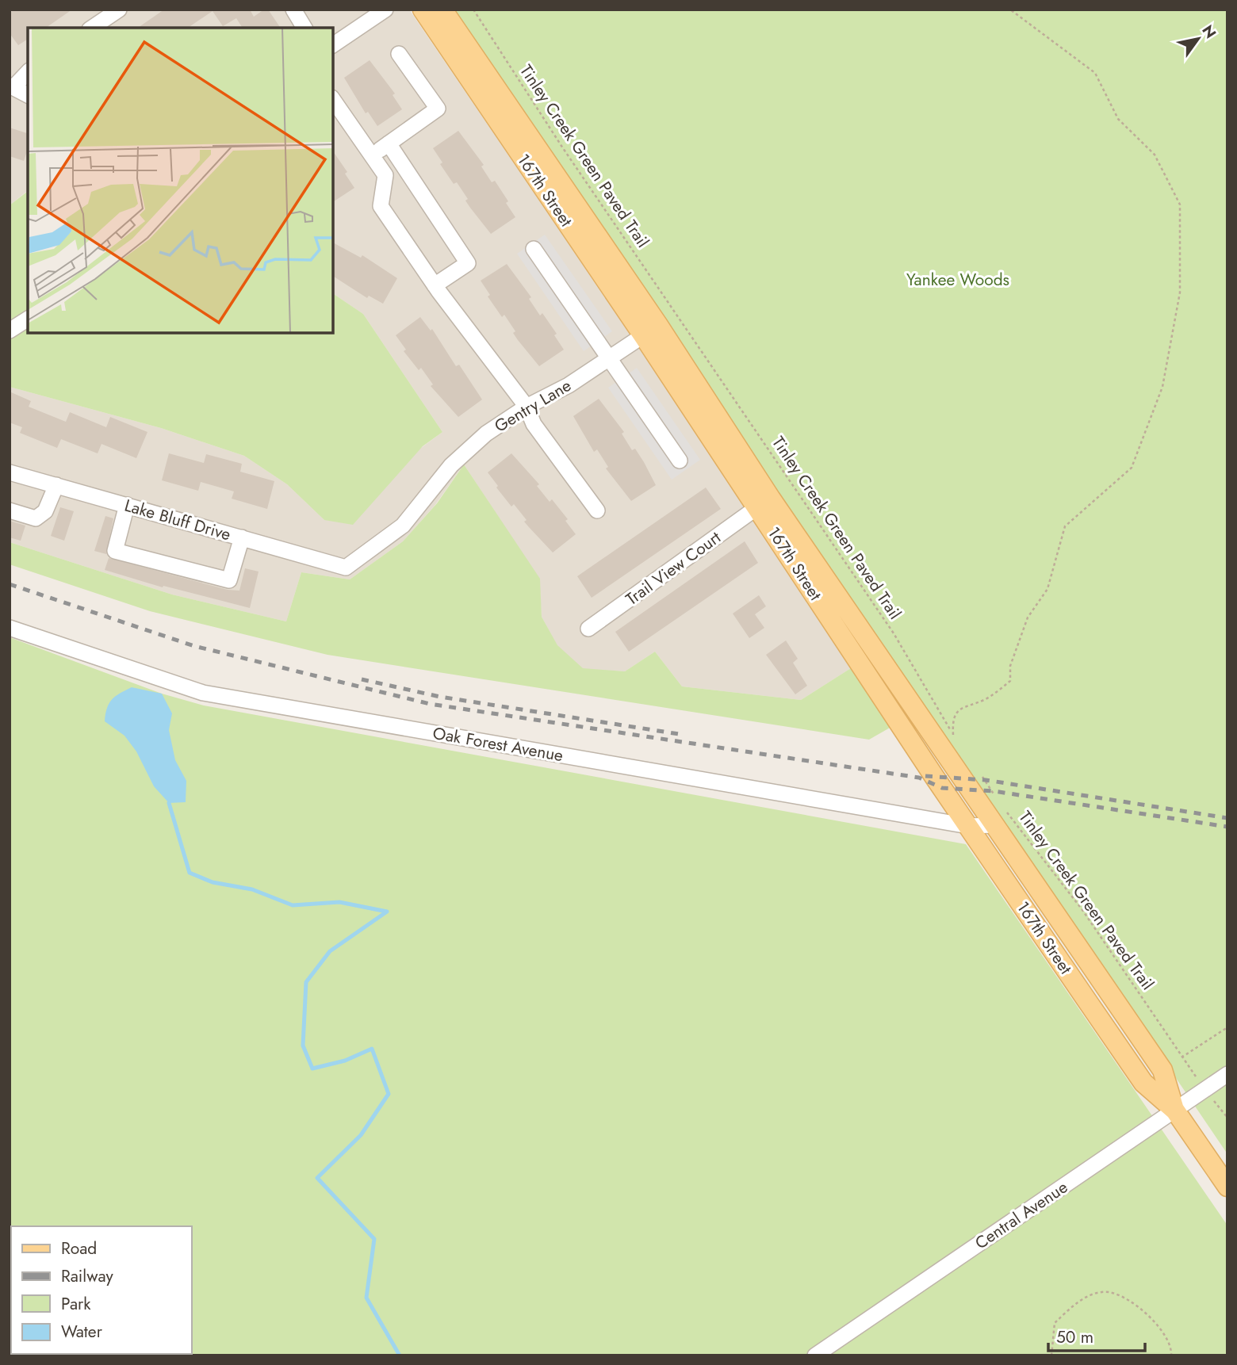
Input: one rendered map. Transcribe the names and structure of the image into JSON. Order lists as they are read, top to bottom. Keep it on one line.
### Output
{"streets":{"main road":["167th Street"],"street":["Gentry Lane","Lake Bluff Drive","Trail View Court","Oak Forest Avenue","Central Avenue"],"path":["Tinley Creek Green Paved Trail"]},"crossings":[["Tinley Creek Green Paved Trail","167th Street"],["Tinley Creek Green Paved Trail","Oak Forest Avenue"],["167th Street","Gentry Lane"],["167th Street","Trail View Court"],["167th Street","Oak Forest Avenue"],["167th Street","Central Avenue"],["Gentry Lane","Lake Bluff Drive"]],"parks":["Yankee Woods"],"legend":["Road","Railway","Park","Water"],"scale_bar":"50 m","north":"top right"}
